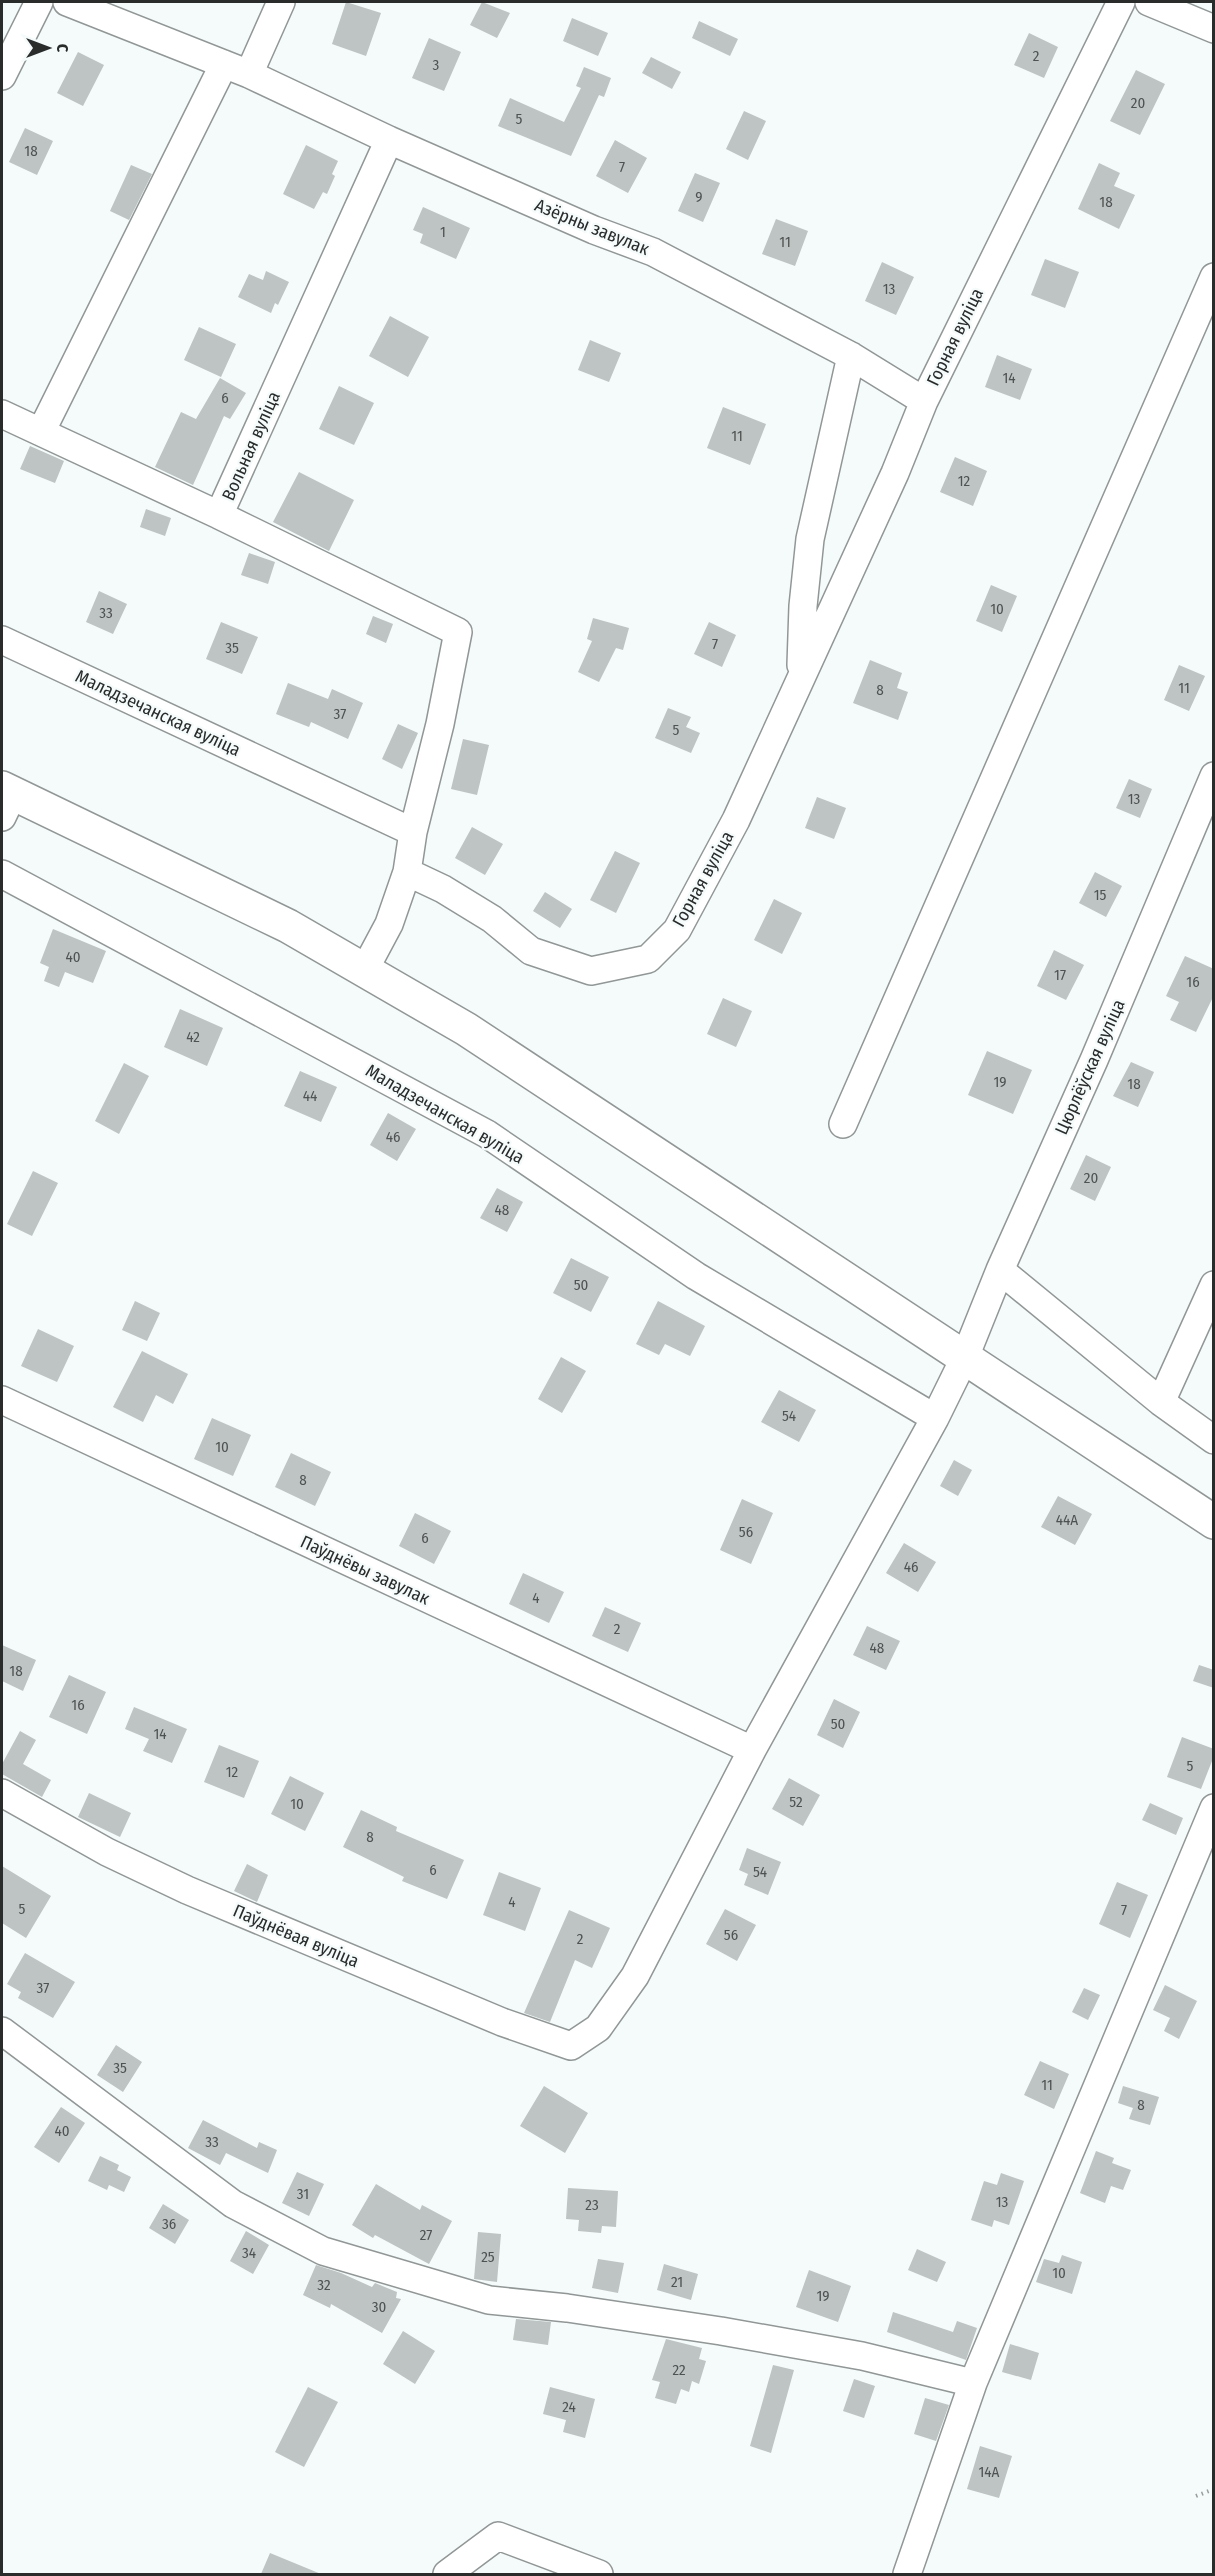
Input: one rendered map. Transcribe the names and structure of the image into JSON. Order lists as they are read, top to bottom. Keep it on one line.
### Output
{"streets":{"street":["Азёрны завулак","Горная вуліца","Вольная вуліца","Маладзечанская вуліца","Цюрлёўская вуліца","Паўднёвы завулак","Паўднёвая вуліца"]},"crossings":[["Азёрны завулак","Горная вуліца"],["Азёрны завулак","Вольная вуліца"],["Вольная вуліца","Маладзечанская вуліца"],["Маладзечанская вуліца","Цюрлёўская вуліца"],["Цюрлёўская вуліца","Паўднёвы завулак"],["Цюрлёўская вуліца","Паўднёвая вуліца"]],"house_numbers":["2","3","20","5","18","7","9","18","1","11","13","14","6","11","12","10","33","7","35","11","8","37","5","13","15","40","17","16","42","19","18","44","46","20","48","50","54","10","8","44А","56","6","46","4","2","48","18","16","50","14","5","12","52","10","8","6","54","4","5","7","56","2","37","35","11","8","40","33","31","13","23","36","27","34","25","10","21","32","19","30","22","24","14А"],"north":"right"}
